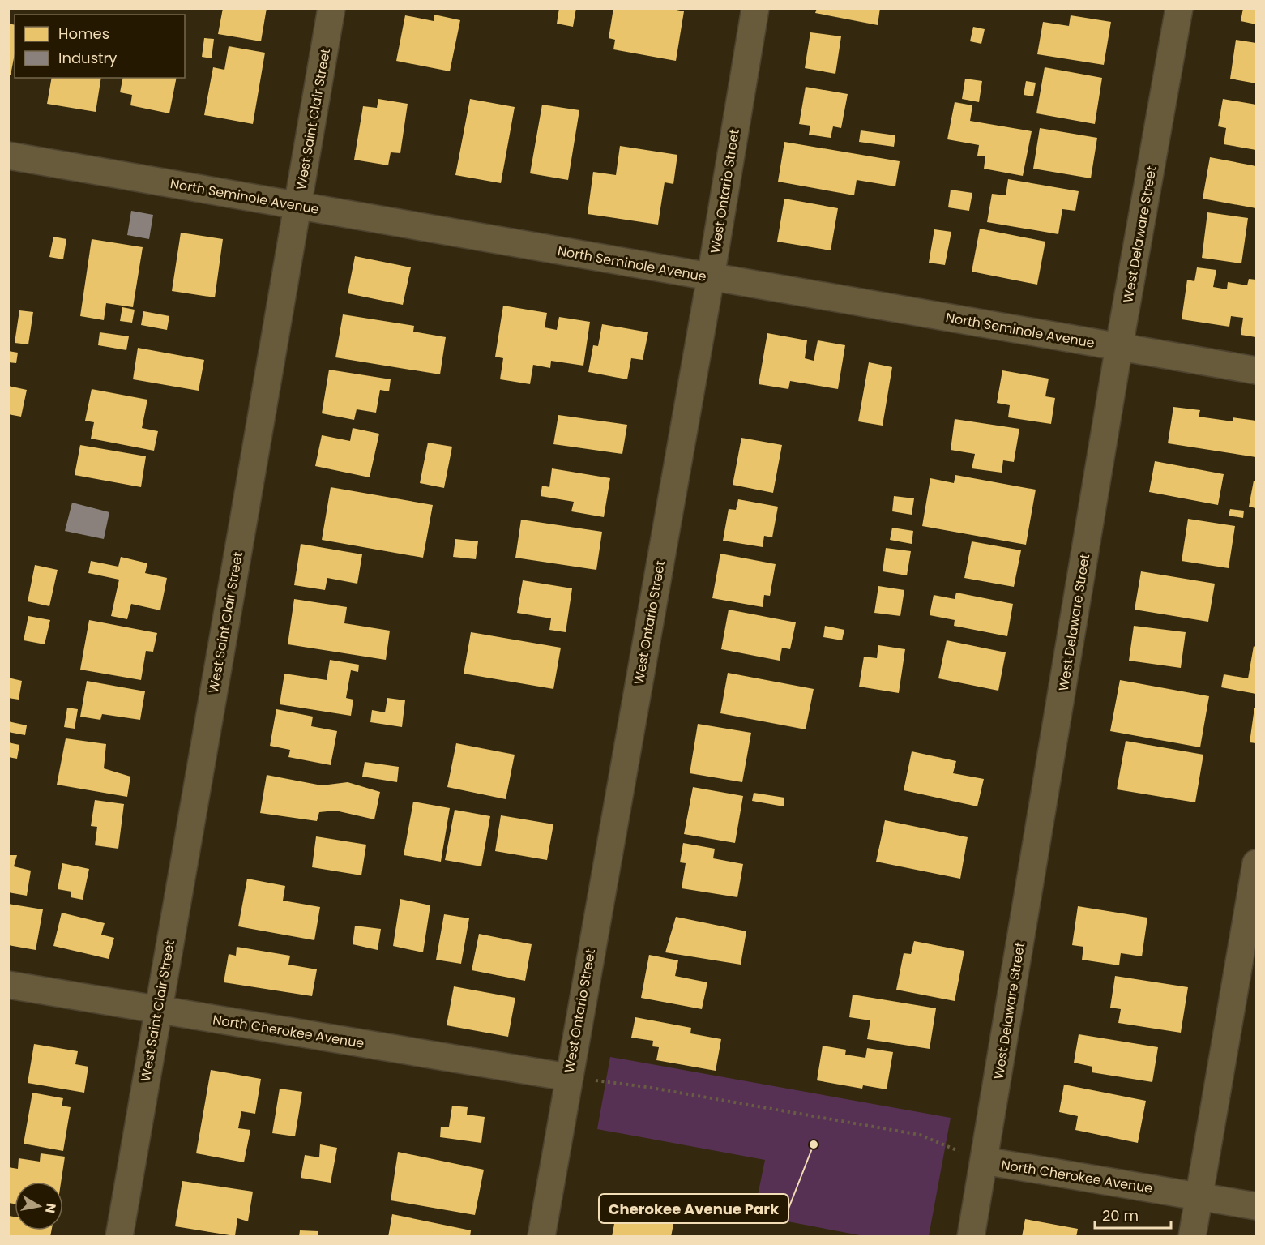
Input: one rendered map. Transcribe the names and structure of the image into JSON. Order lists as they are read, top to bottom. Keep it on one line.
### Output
{"streets":{"street":["West Saint Clair Street","West Ontario Street","North Seminole Avenue","West Delaware Street","North Cherokee Avenue"]},"crossings":[["West Saint Clair Street","North Seminole Avenue"],["West Saint Clair Street","North Cherokee Avenue"],["West Ontario Street","North Seminole Avenue"],["West Ontario Street","North Cherokee Avenue"],["North Seminole Avenue","West Delaware Street"],["West Delaware Street","North Cherokee Avenue"]],"places":["Cherokee Avenue Park"],"legend":["Homes","Industry"],"scale_bar":"20 m","north":"right"}
